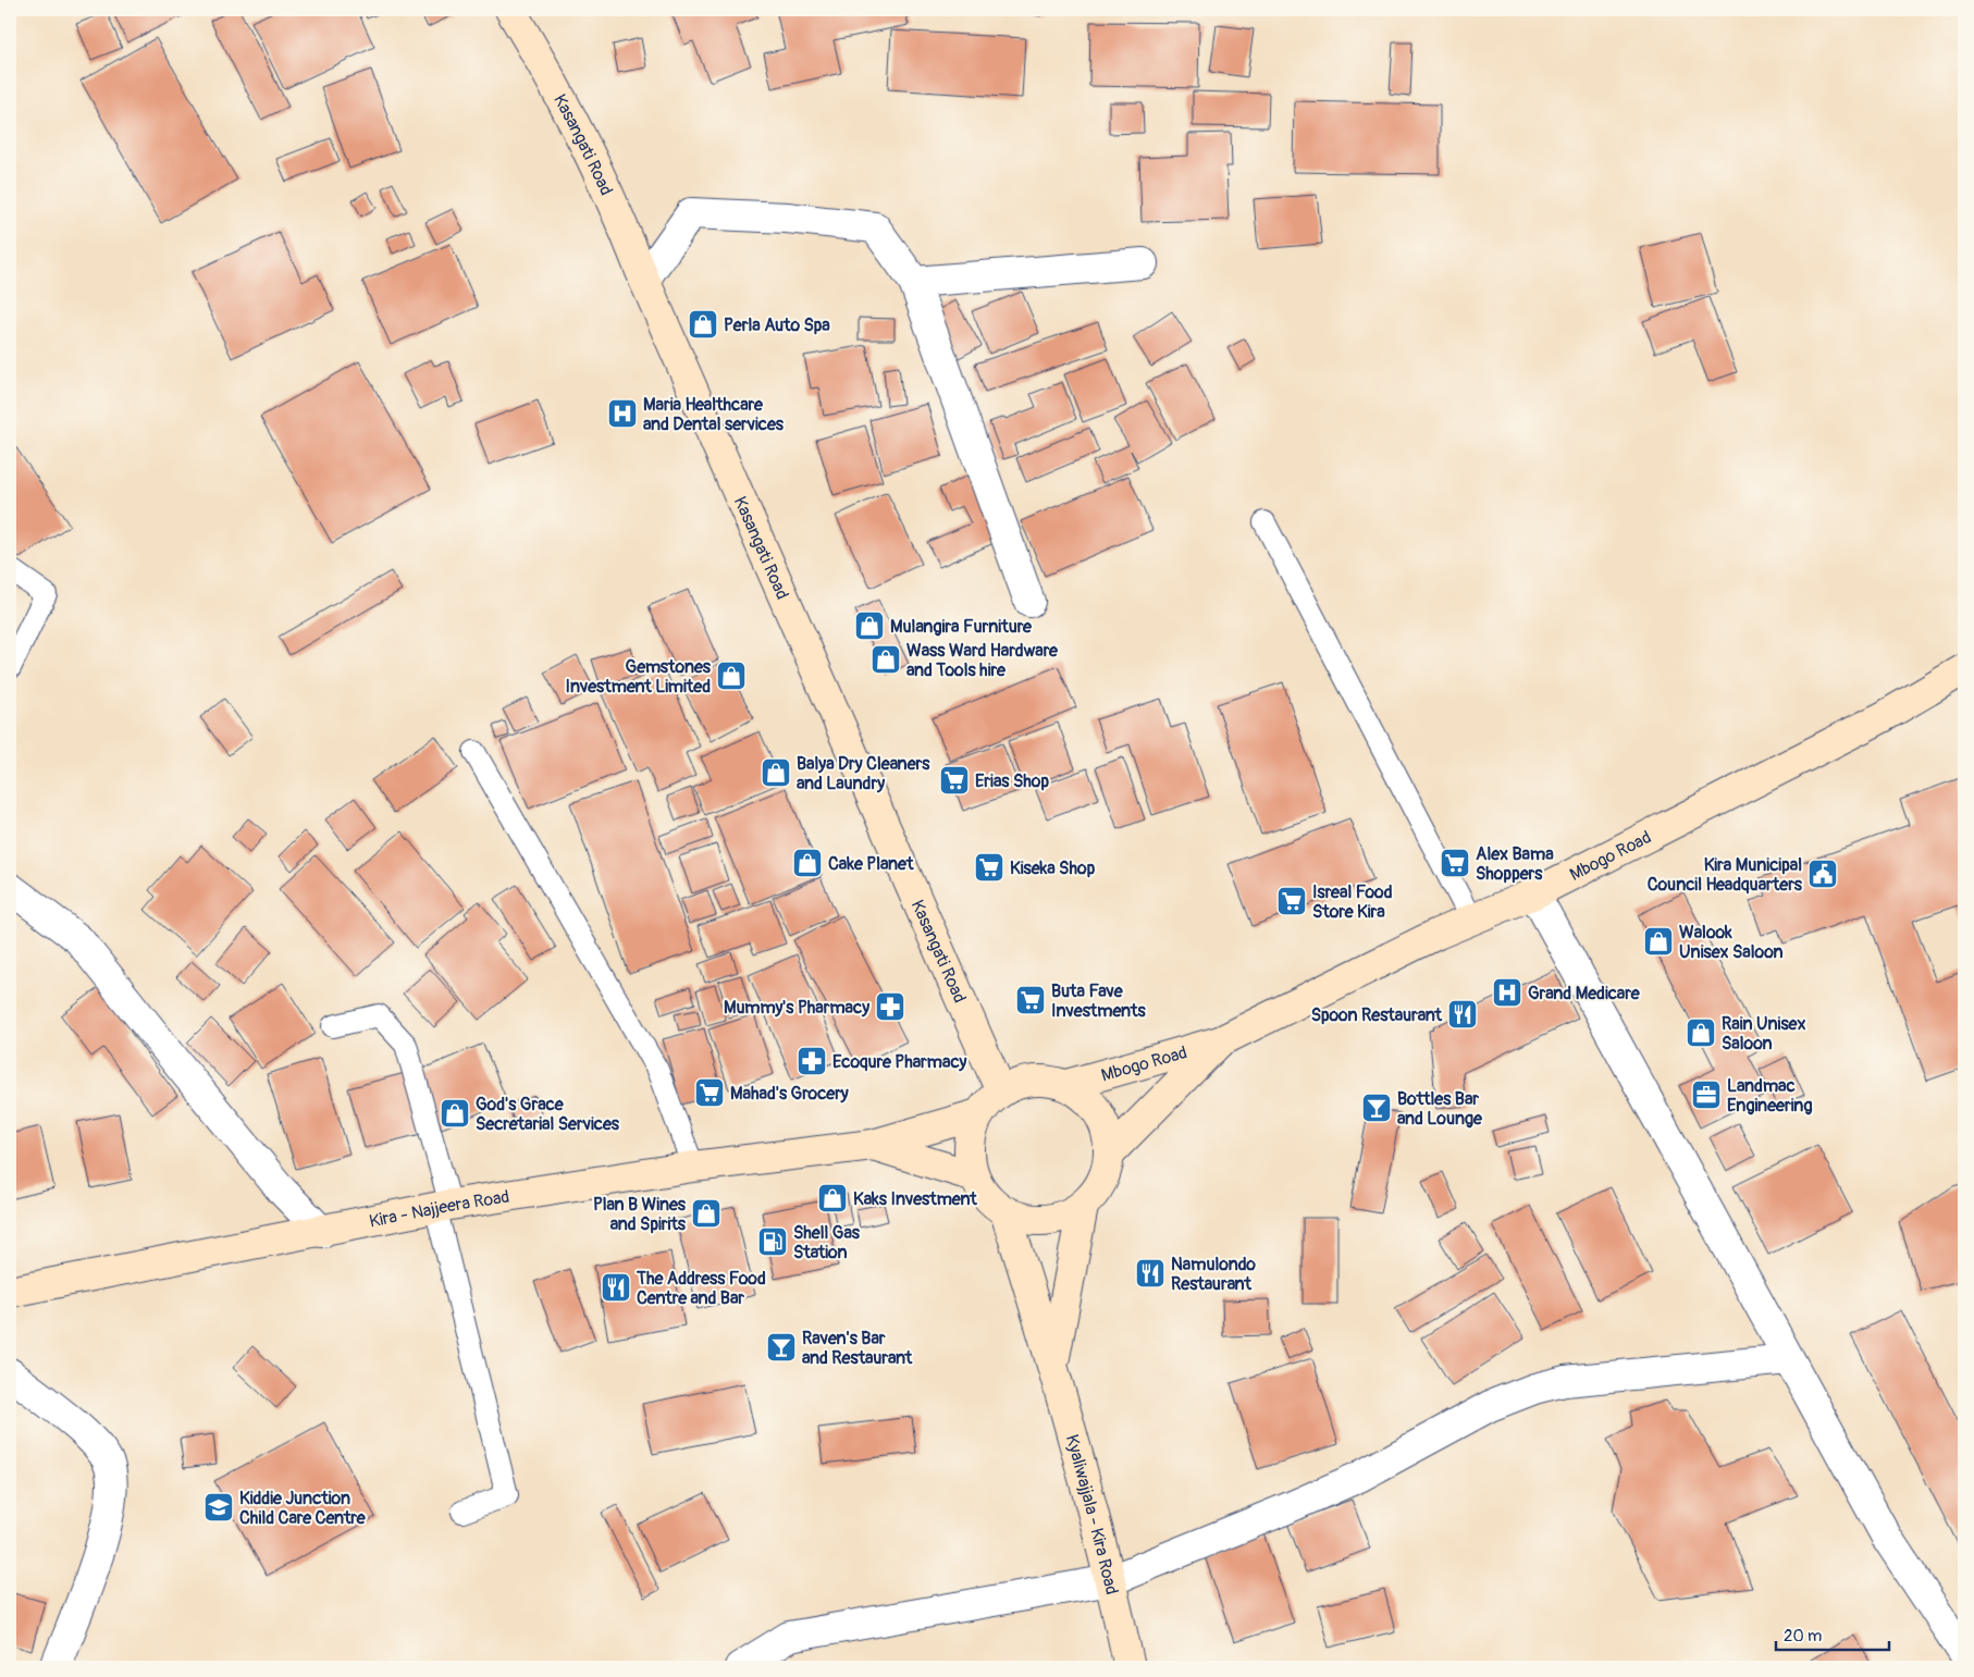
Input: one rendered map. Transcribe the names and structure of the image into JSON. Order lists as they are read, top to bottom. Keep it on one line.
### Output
{"streets":{"main road":["Kasangati Road","Mbogo Road","Kira - Najjeera Road","Kyaliwajjala - Kira Road"]},"crossings":[["Kasangati Road","Mbogo Road"],["Kasangati Road","Kira - Najjeera Road"],["Kasangati Road","Kyaliwajjala - Kira Road"],["Mbogo Road","Kira - Najjeera Road"],["Mbogo Road","Kyaliwajjala - Kira Road"],["Kira - Najjeera Road","Kyaliwajjala - Kira Road"]],"places":{"shop":["Perla Auto Spa","Mulangira Furniture","Wass Ward Hardware and Tools hire","Gemstones Investment Limited","Balya Dry Cleaners and Laundry","Cake Planet","Walook Unisex Saloon","Rain Unisex Saloon","God's Grace Secretarial Services","Kaks Investment","Plan B Wines and Spirits"],"hospital":["Maria Healthcare and Dental services","Grand Medicare"],"supermarket":["Erias Shop","Alex Bama Shoppers","Kiseka Shop","Isreal Food Store Kira","Buta Fave Investments","Mahad's Grocery"],"public building":["Kira Municipal Council Headquarters"],"pharmacy":["Mummy's Pharmacy","Ecoqure Pharmacy"],"restaurant":["Spoon Restaurant","Namulondo Restaurant","The Address Food Centre and Bar"],"office":["Landmac Engineering"],"bar":["Bottles Bar and Lounge","Raven's Bar and Restaurant"],"fuel station":["Shell Gas Station"],"school or university":["Kiddie Junction Child Care Centre"]},"scale_bar":"20 m"}
